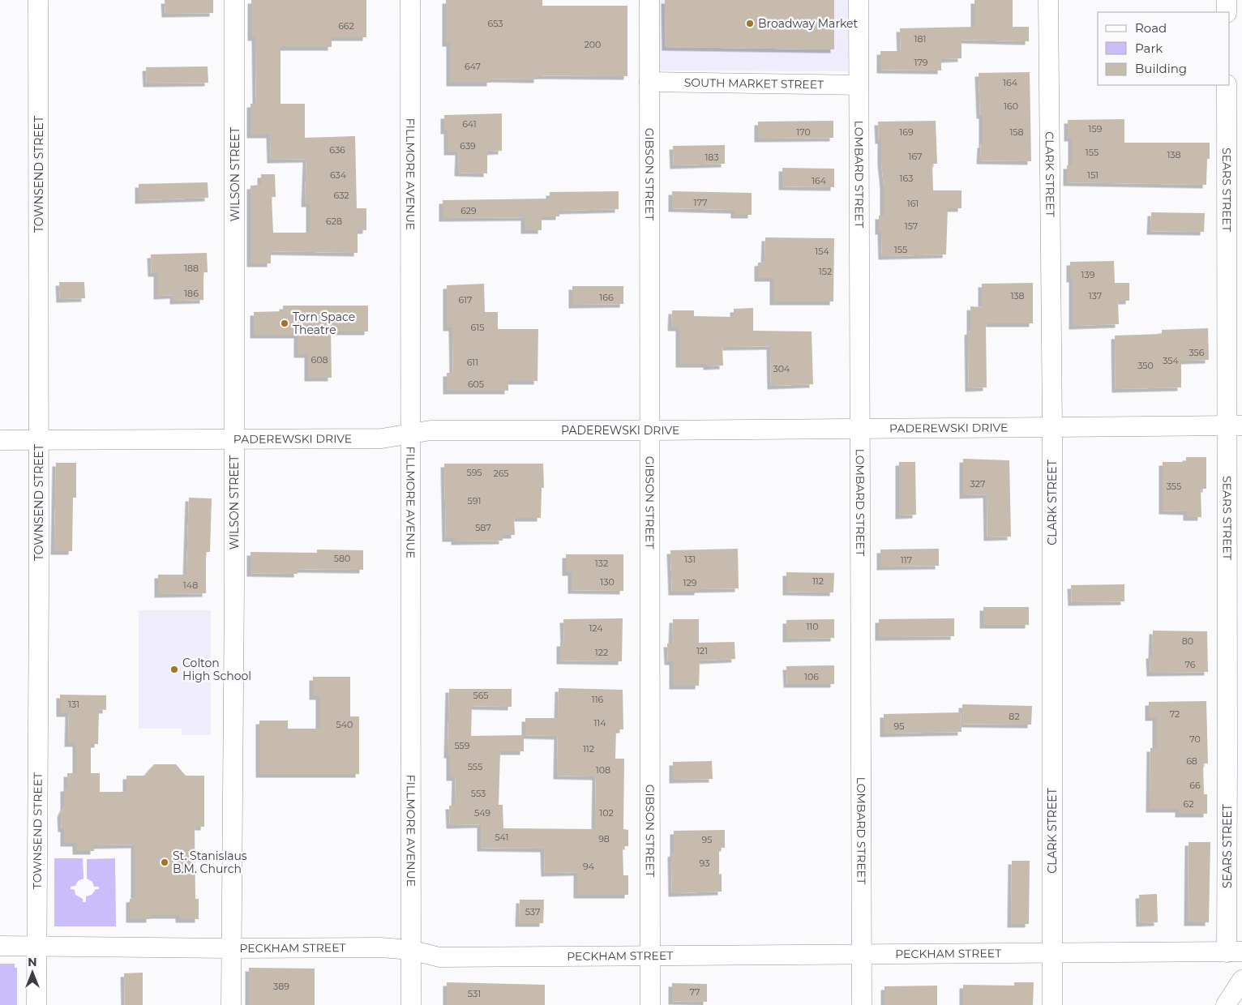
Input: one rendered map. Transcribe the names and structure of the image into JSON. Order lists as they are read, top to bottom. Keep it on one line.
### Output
{"streets":{"street":["SOUTH MARKET STREET","TOWNSEND STREET","WILSON STREET","FILLMORE AVENUE","GIBSON STREET","LOMBARD STREET","CLARK STREET","SEARS STREET","PADEREWSKI DRIVE","PECKHAM STREET"]},"crossings":[["SOUTH MARKET STREET","GIBSON STREET"],["SOUTH MARKET STREET","LOMBARD STREET"],["TOWNSEND STREET","PADEREWSKI DRIVE"],["TOWNSEND STREET","PECKHAM STREET"],["WILSON STREET","PADEREWSKI DRIVE"],["WILSON STREET","PECKHAM STREET"],["FILLMORE AVENUE","PADEREWSKI DRIVE"],["FILLMORE AVENUE","PECKHAM STREET"],["GIBSON STREET","PADEREWSKI DRIVE"],["GIBSON STREET","PECKHAM STREET"],["LOMBARD STREET","PADEREWSKI DRIVE"],["LOMBARD STREET","PECKHAM STREET"],["CLARK STREET","PADEREWSKI DRIVE"],["CLARK STREET","PECKHAM STREET"],["SEARS STREET","PADEREWSKI DRIVE"],["SEARS STREET","PECKHAM STREET"]],"places":["Broadway Market","Torn Space Theatre","Colton High School","St. Stanislaus B.M. Church"],"house_numbers":["653","662","181","200","179","647","164","160","641","159","170","169","158","639","636","155","138","167","183","634","151","163","164","632","177","161","629","628","157","155","154","188","152","139","186","138","137","166","617","615","356","608","354","611","350","304","605","595","265","327","355","591","587","580","131","117","132","112","130","129","148","110","124","80","121","122","76","106","565","116","131","72","82","114","540","95","70","559","112","68","555","108","66","553","62","549","102","541","98","95","93","94","537","389","77","531"],"legend":["Road","Park","Building"],"north":"top"}
